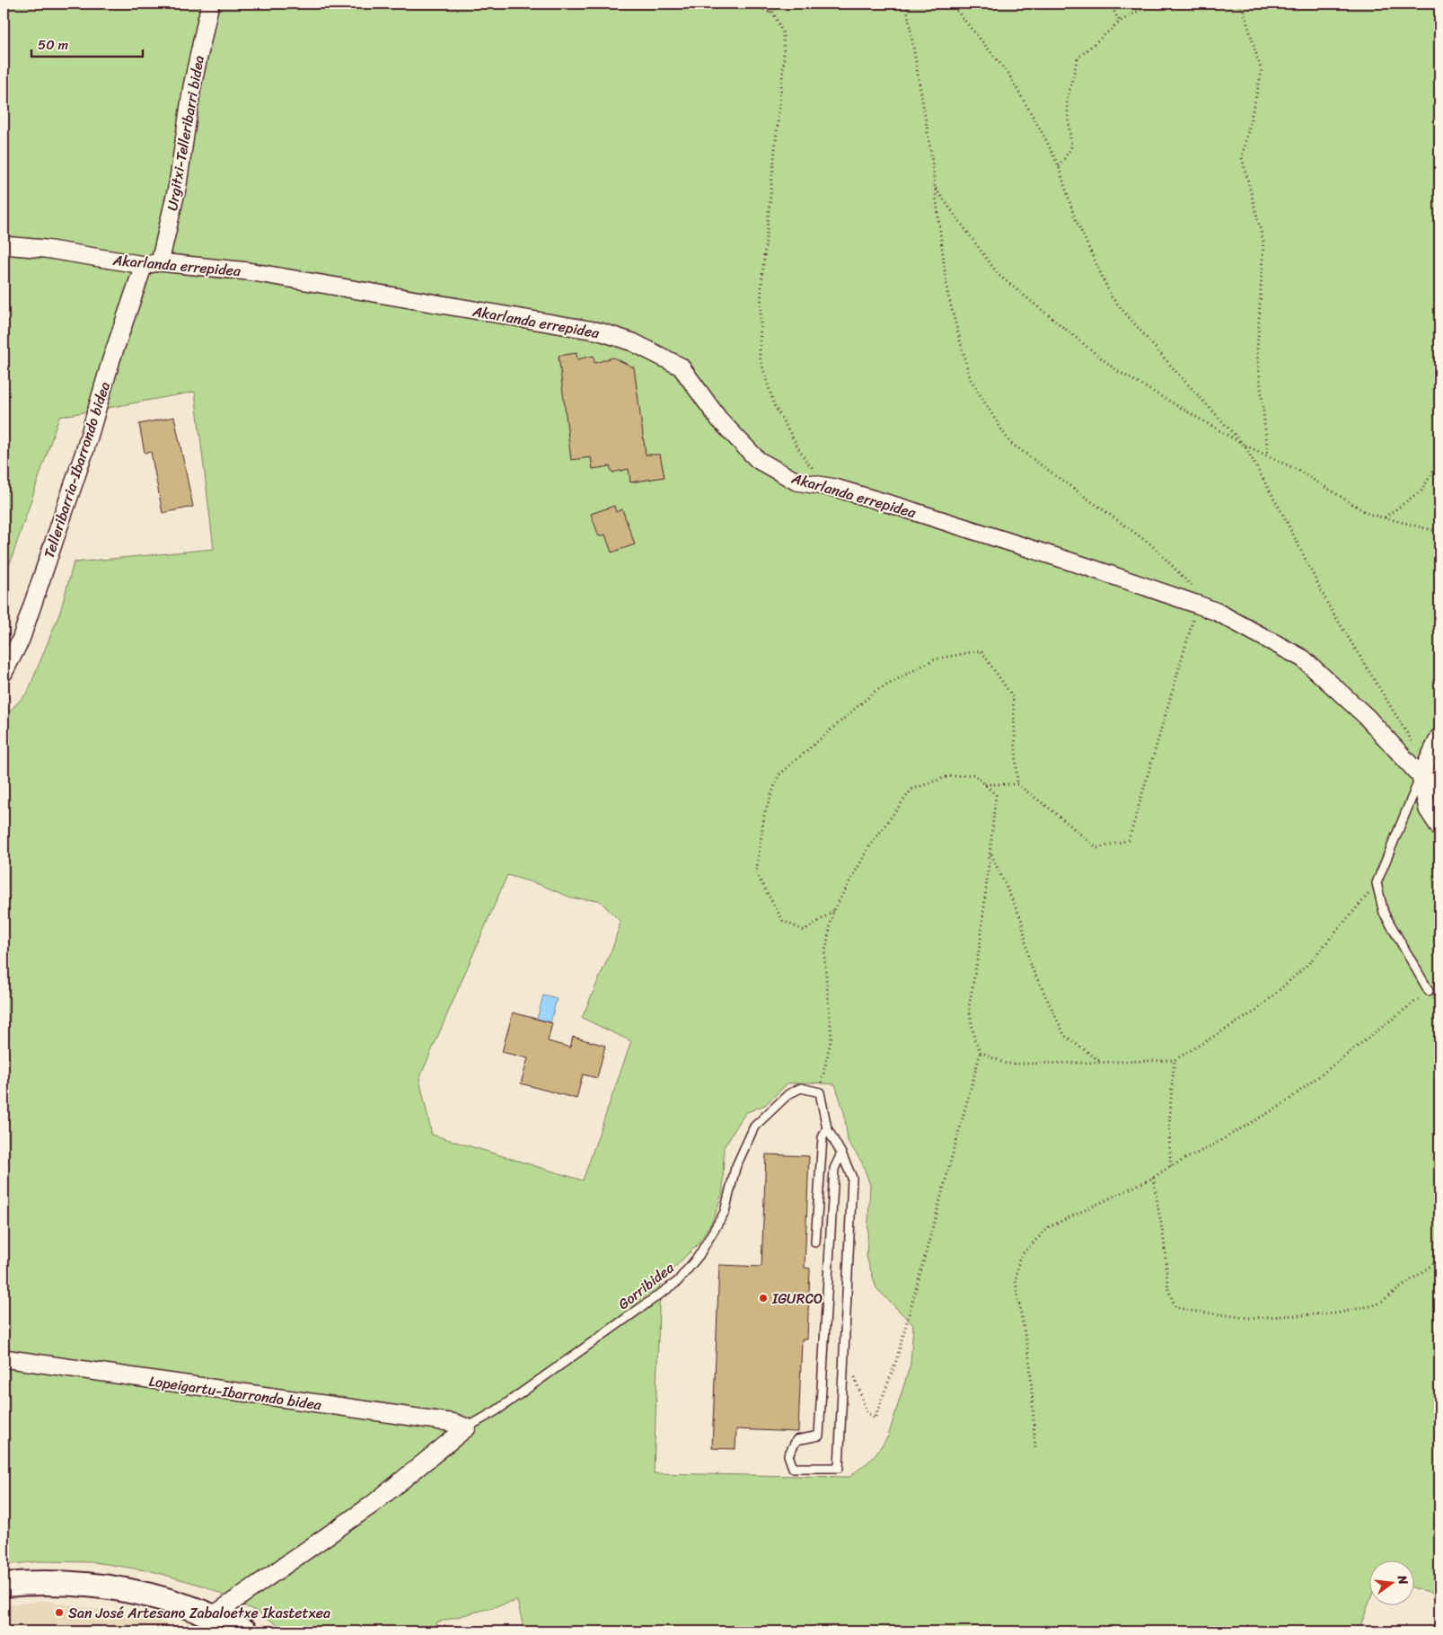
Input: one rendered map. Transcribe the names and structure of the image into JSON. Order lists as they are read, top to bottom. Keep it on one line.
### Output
{"streets":{"street":["Urgitxi-Telleribarri bidea","Akarlanda errepidea","Telleribarria-Ibarrondo bidea","Lopeigartu-Ibarrondo bidea"],"lane":["Gorribidea"]},"crossings":[["Urgitxi-Telleribarri bidea","Akarlanda errepidea"],["Urgitxi-Telleribarri bidea","Telleribarria-Ibarrondo bidea"],["Akarlanda errepidea","Telleribarria-Ibarrondo bidea"],["Gorribidea","Lopeigartu-Ibarrondo bidea"]],"places":["IGURCO","San José Artesano Zabaloetxe Ikastetxea"],"scale_bar":"50 m","north":"right"}
